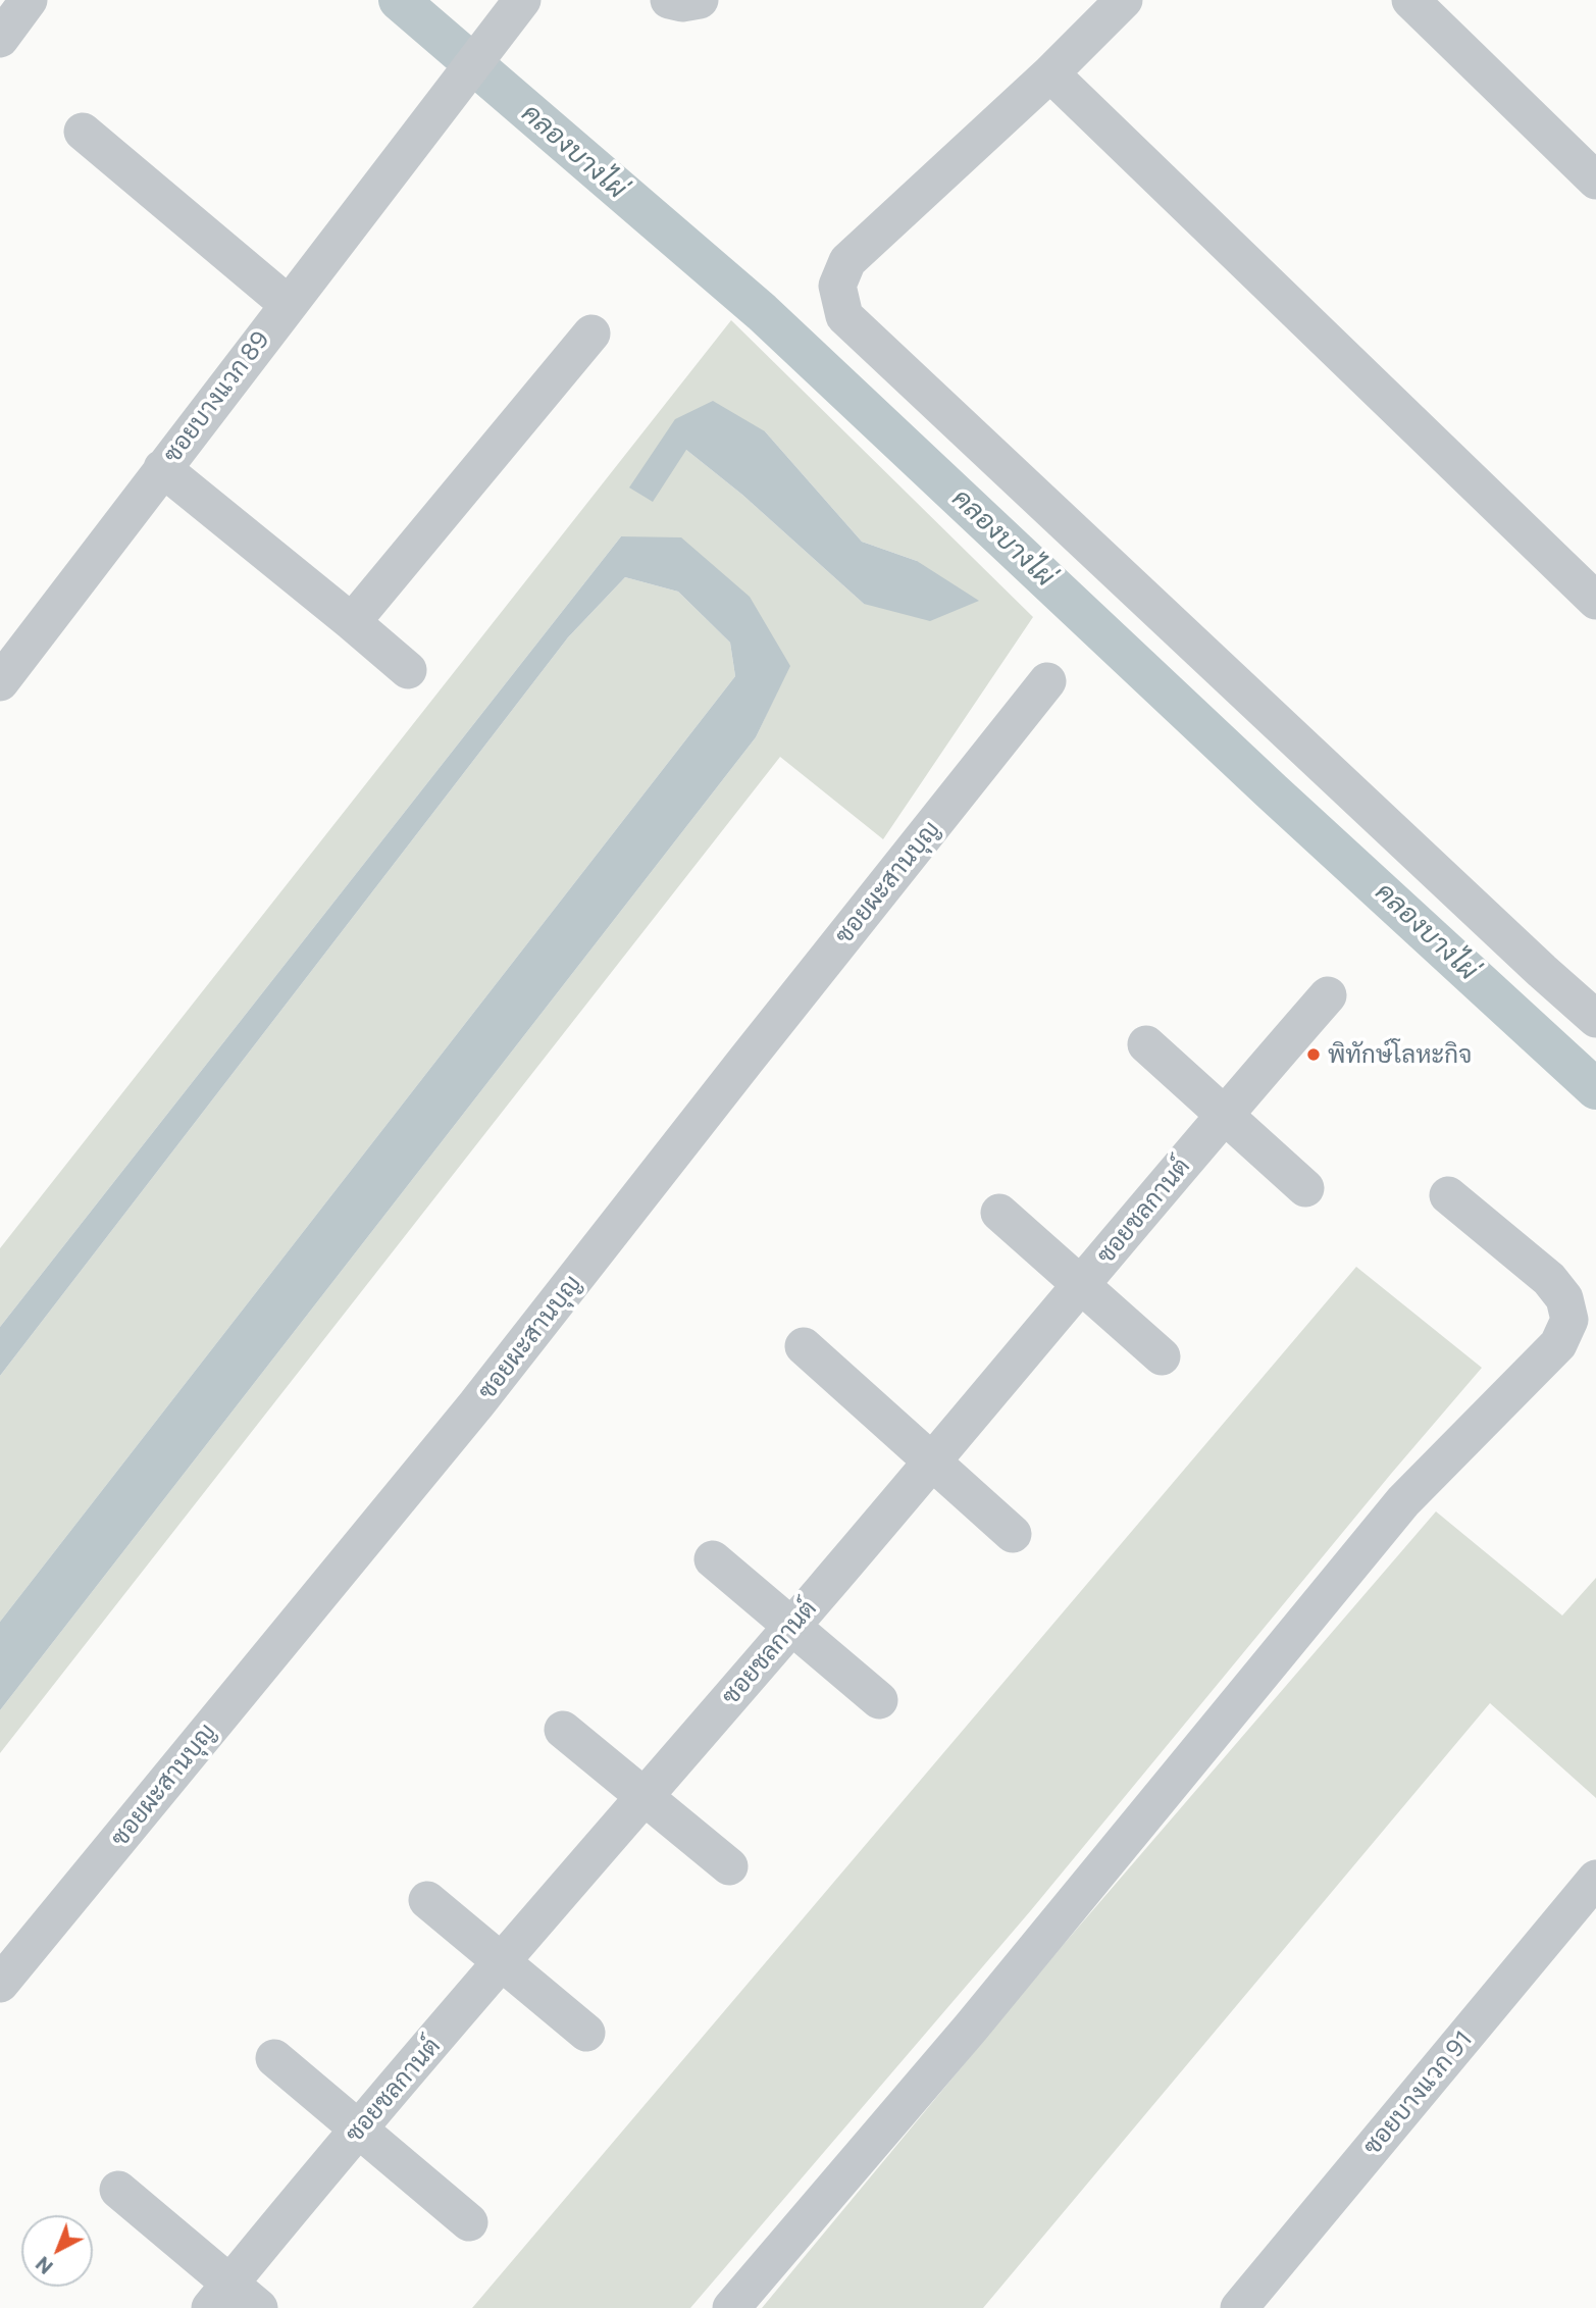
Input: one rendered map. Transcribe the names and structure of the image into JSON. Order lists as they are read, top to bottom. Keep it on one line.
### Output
{"streets":{"street":["ซอยบางแวก 89","ซอยผะสานบุญ","ซอยชลกานต์","ซอยบางแวก 91"]},"water":["คลองบางไผ่"],"places":["พิทักษ์โลหะกิจ"],"north":"bottom left"}
